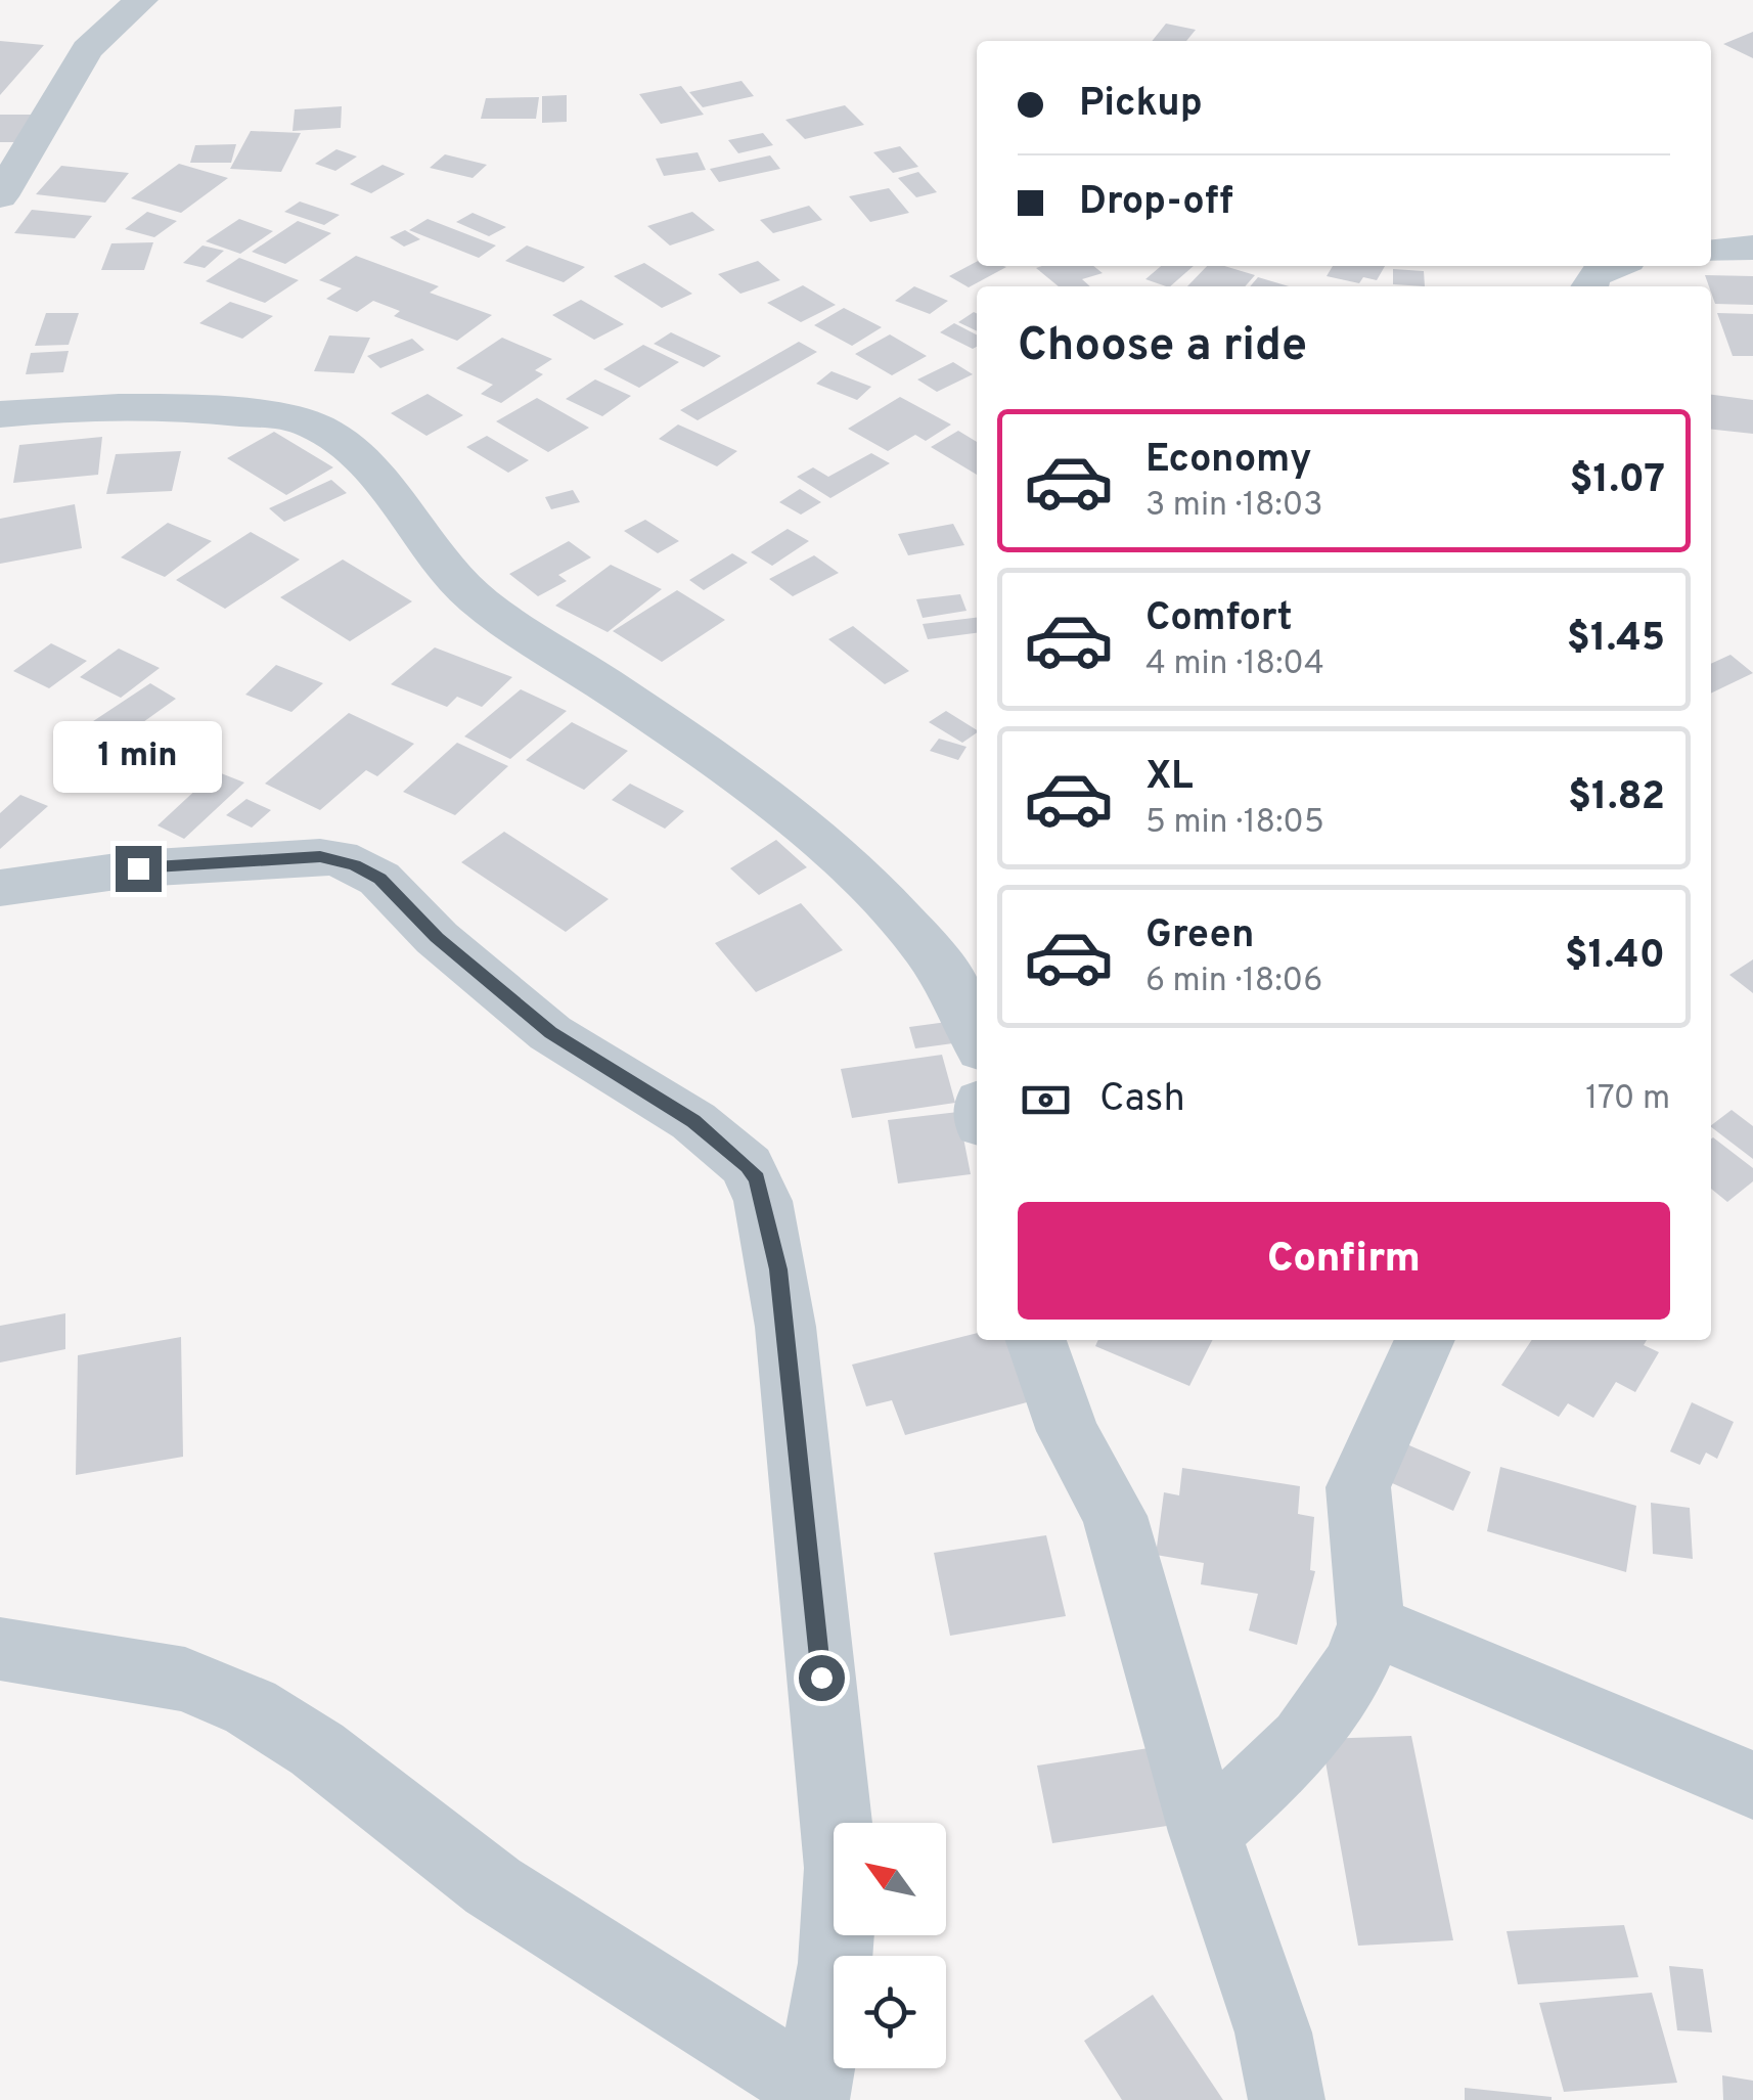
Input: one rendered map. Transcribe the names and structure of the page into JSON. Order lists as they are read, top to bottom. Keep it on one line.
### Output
{"north":"top left","page":{"banner":["Pickup","Drop-off"],"heading":"Choose a ride","list":[{"name":"Economy","note":"3 min · 18:03","value":"$1.07"},{"name":"Comfort","note":"4 min · 18:04","value":"$1.45"},{"name":"XL","note":"5 min · 18:05","value":"$1.82"},{"name":"Green","note":"6 min · 18:06","value":"$1.40"}],"bubble":"1 min","pay":["Cash","170 m"],"buttons":"Confirm"}}
